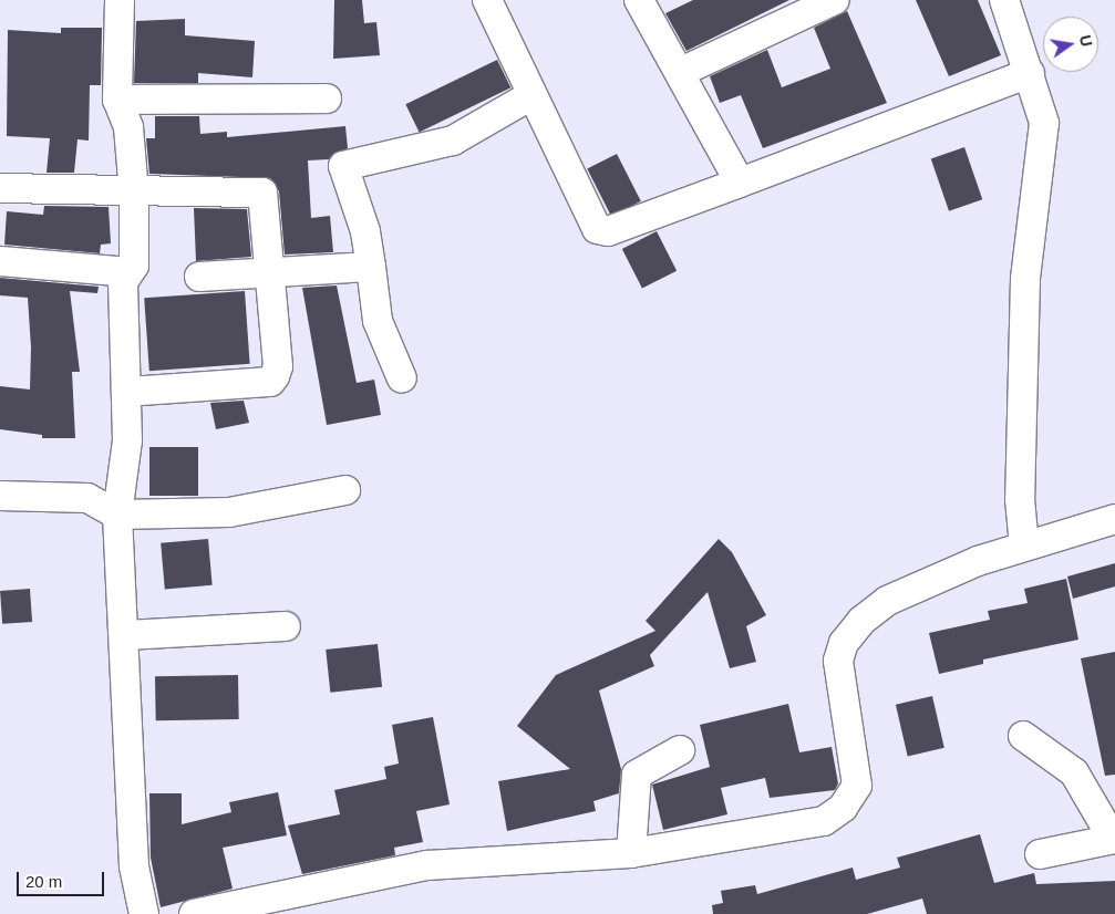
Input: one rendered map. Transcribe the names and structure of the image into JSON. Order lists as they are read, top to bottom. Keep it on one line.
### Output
{"scale_bar":"20 m","north":"right"}
